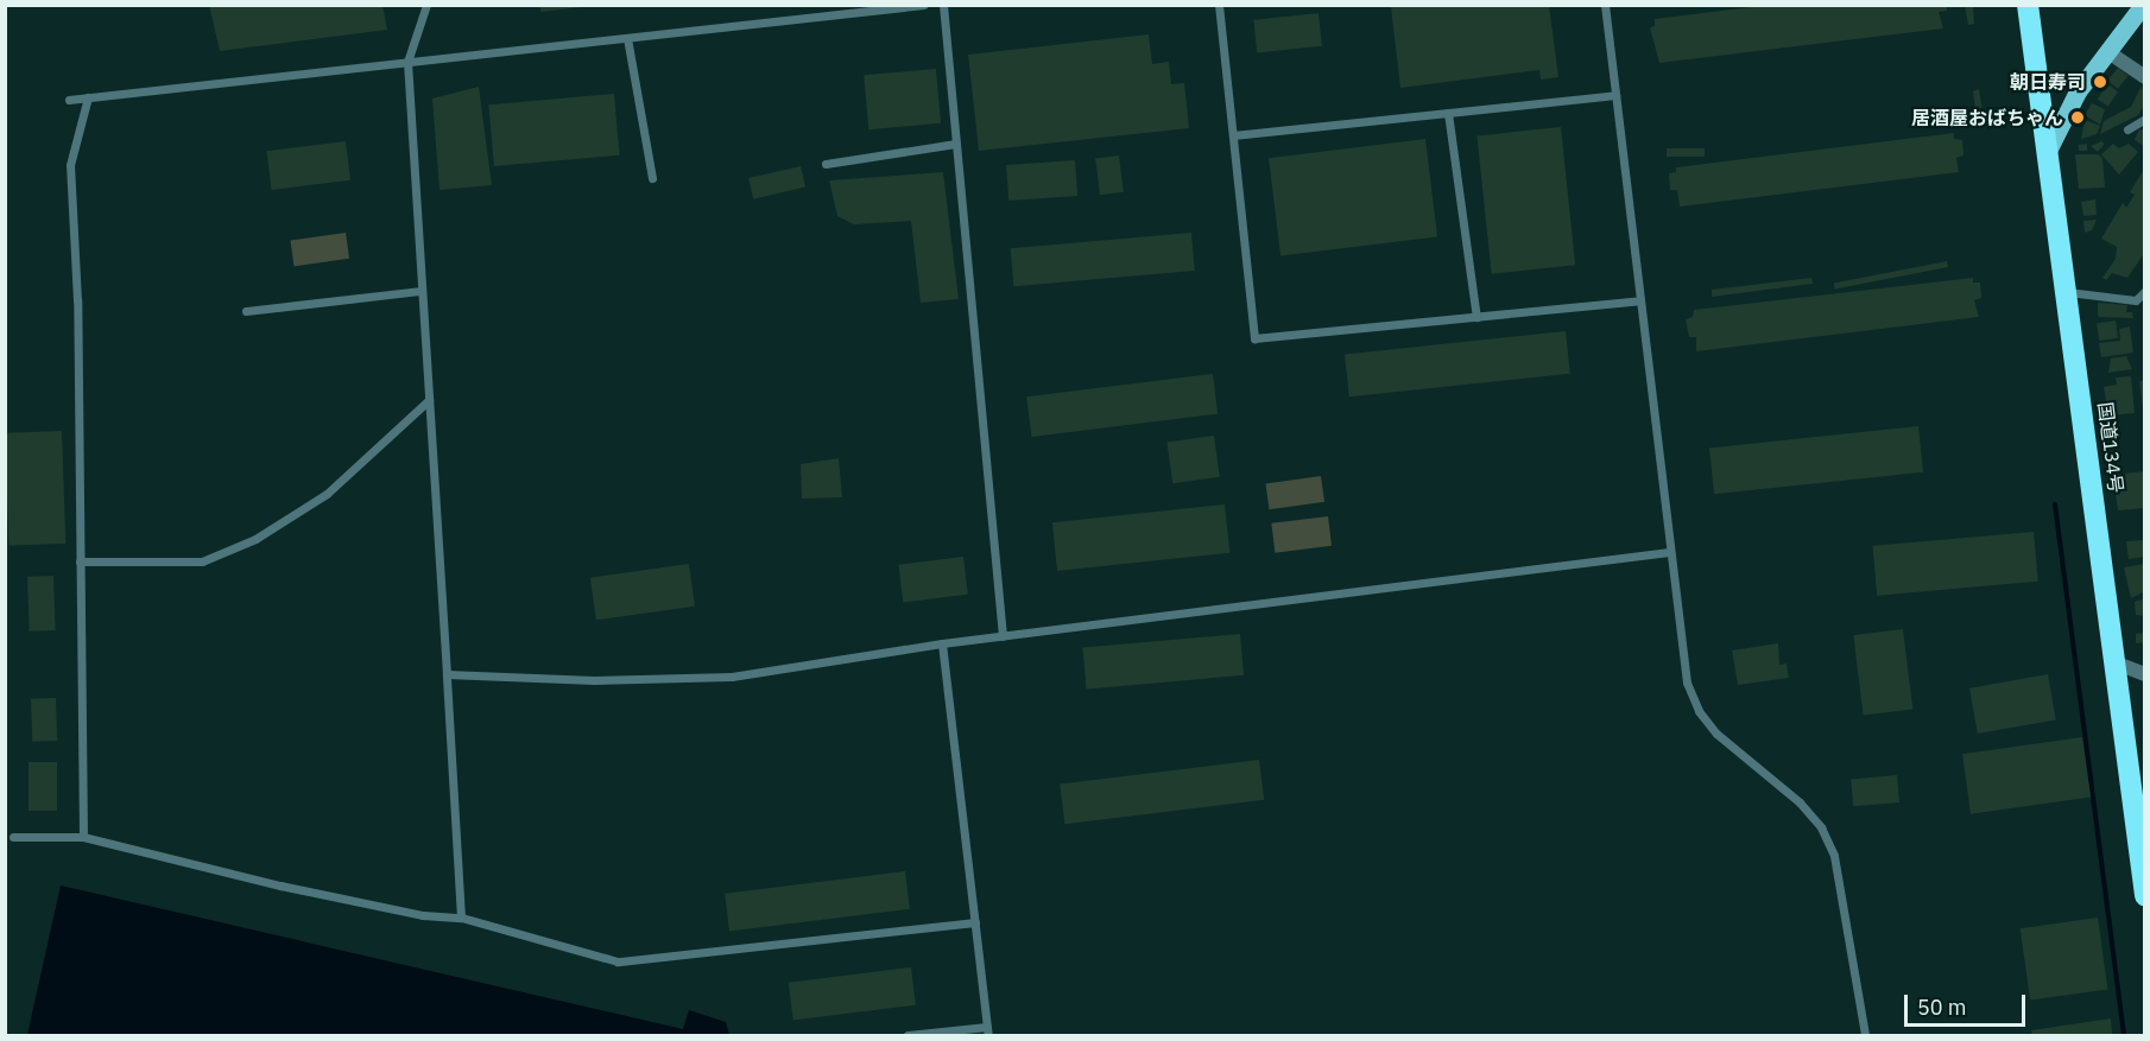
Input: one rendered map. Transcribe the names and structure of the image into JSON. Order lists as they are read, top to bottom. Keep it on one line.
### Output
{"streets":{"highway":["国道134号"]},"places":["朝日寿司","居酒屋おばちゃん"],"scale_bar":"50 m"}
